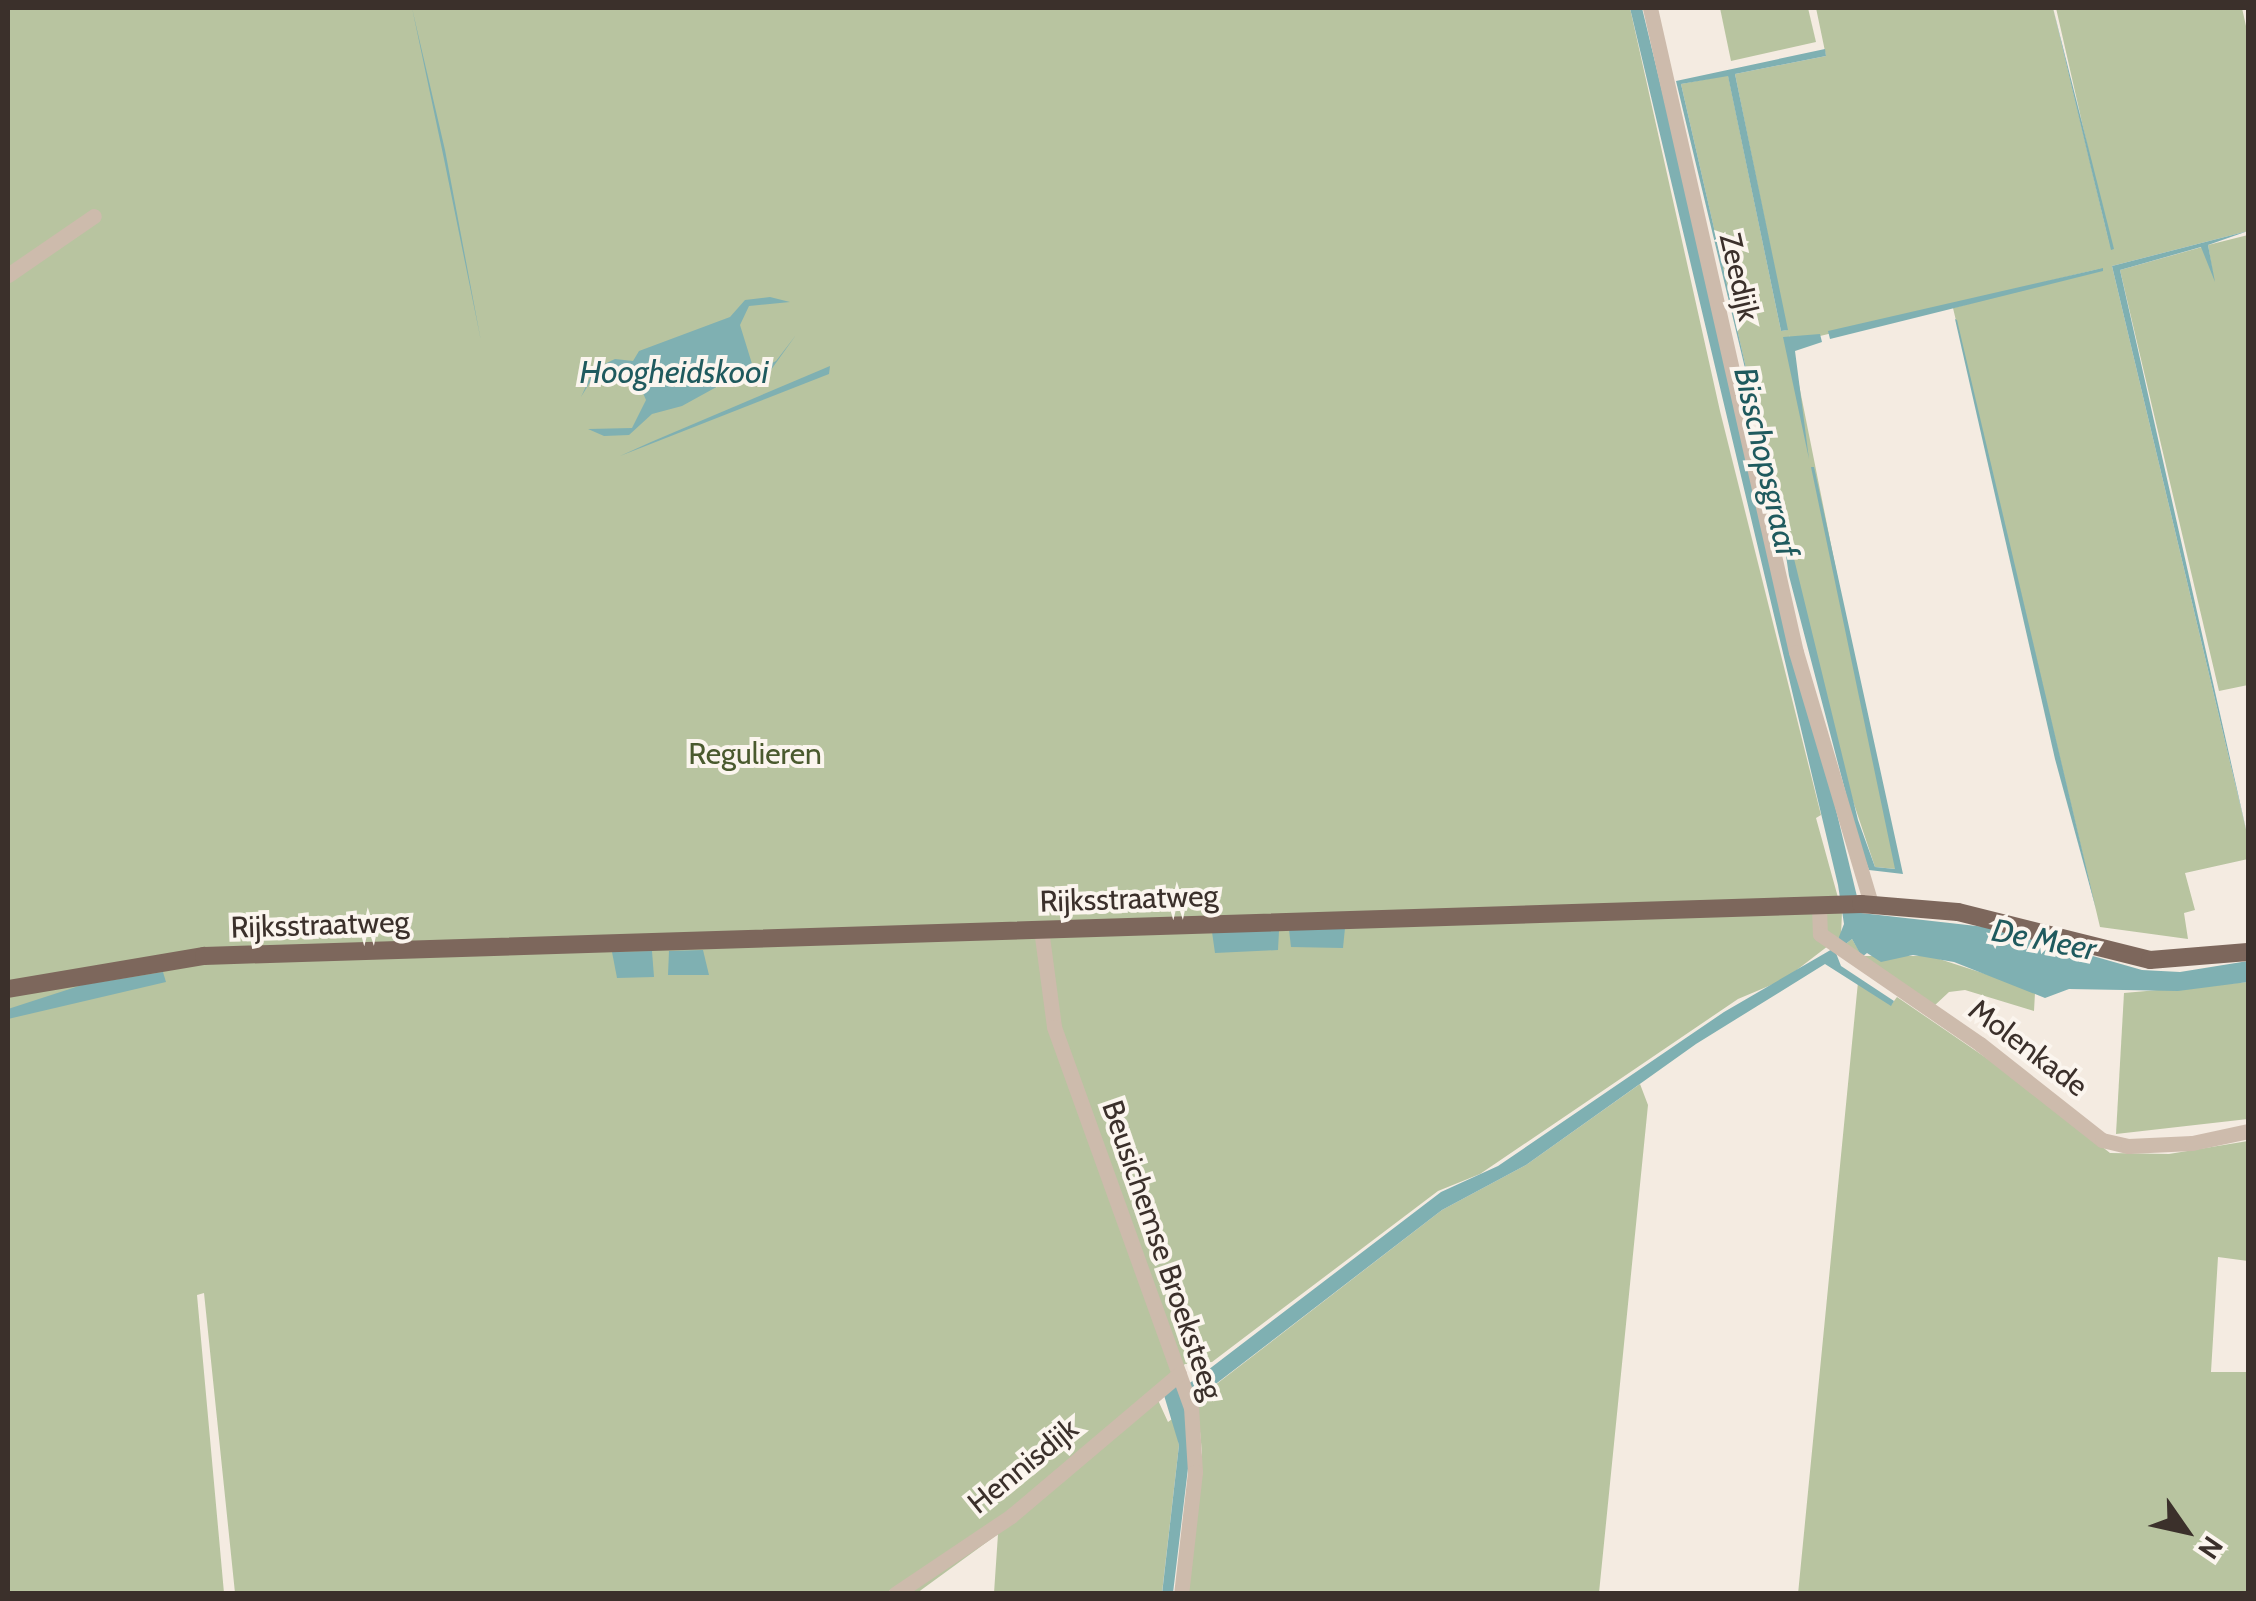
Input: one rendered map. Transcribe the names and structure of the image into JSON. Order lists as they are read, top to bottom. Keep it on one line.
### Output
{"streets":{"main road":["Rijksstraatweg"],"street":["Zeedijk","Molenkade","Beusichemse Broeksteeg","Hennisdijk"]},"crossings":[["Zeedijk","Rijksstraatweg"],["Rijksstraatweg","Molenkade"],["Rijksstraatweg","Beusichemse Broeksteeg"],["Beusichemse Broeksteeg","Hennisdijk"]],"water":["Hoogheidskooi","Bisschopsgraaf","De Meer"],"parks":["Regulieren"],"north":"bottom right"}
